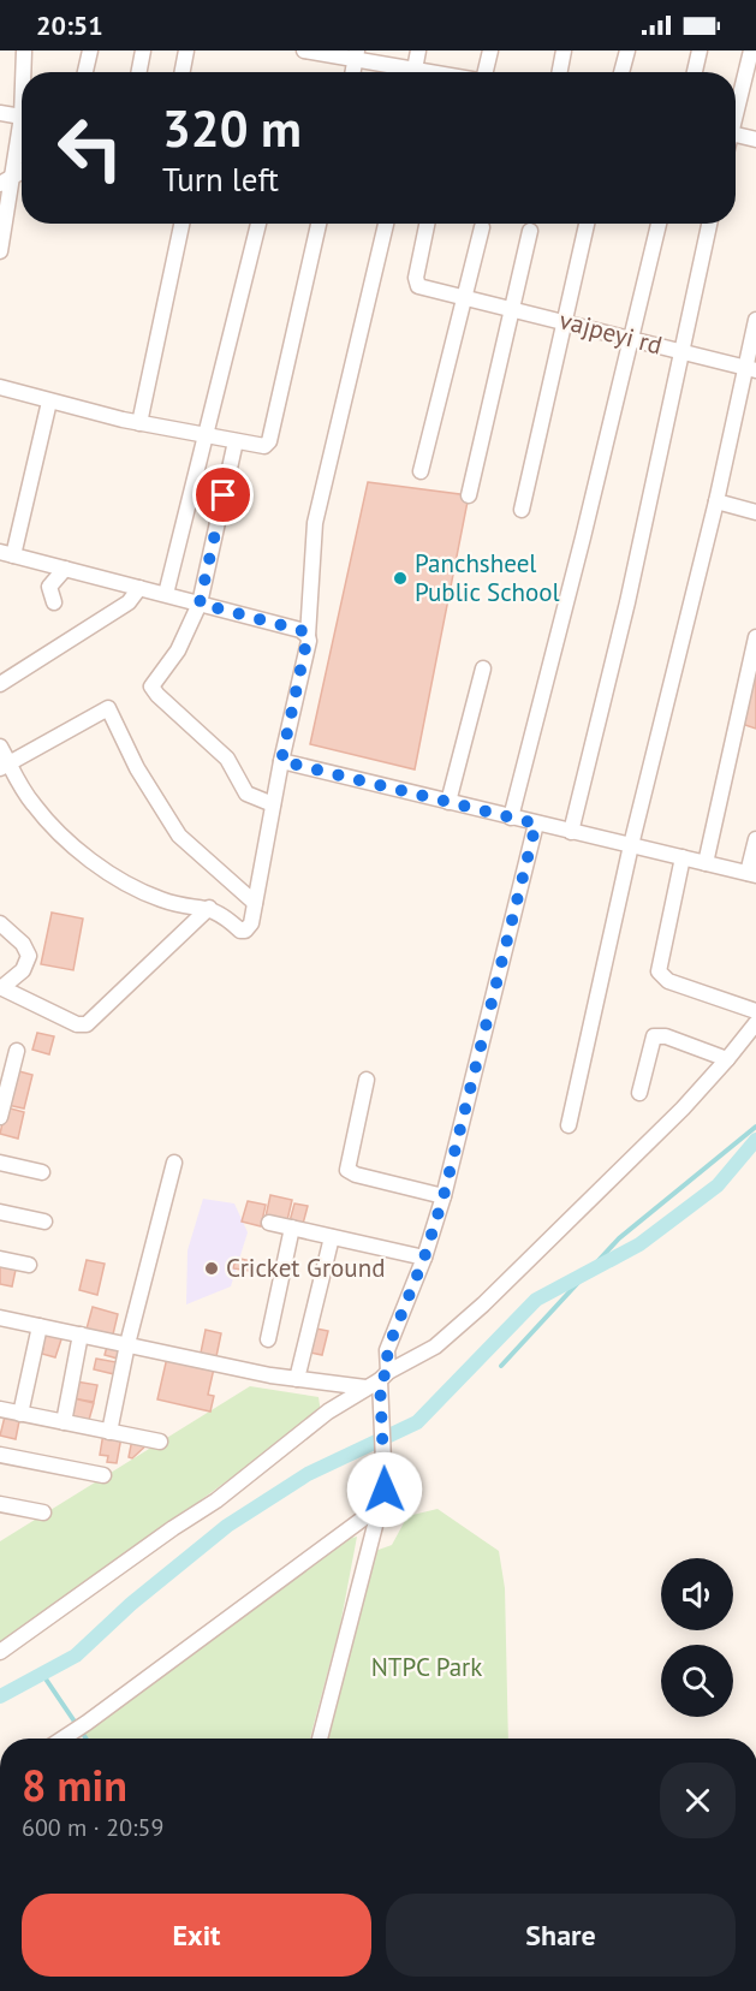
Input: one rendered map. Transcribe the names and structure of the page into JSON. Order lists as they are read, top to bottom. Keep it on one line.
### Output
{"streets":{"street":["vajpeyi rd"]},"parks":["NTPC Park"],"places":["Panchsheel Public School","Cricket Ground"],"page":{"status":"20:51","turn":["320 m","Turn left"],"heading":["8 min","600 m · 20:59"],"buttons":["Exit","Share"]}}
